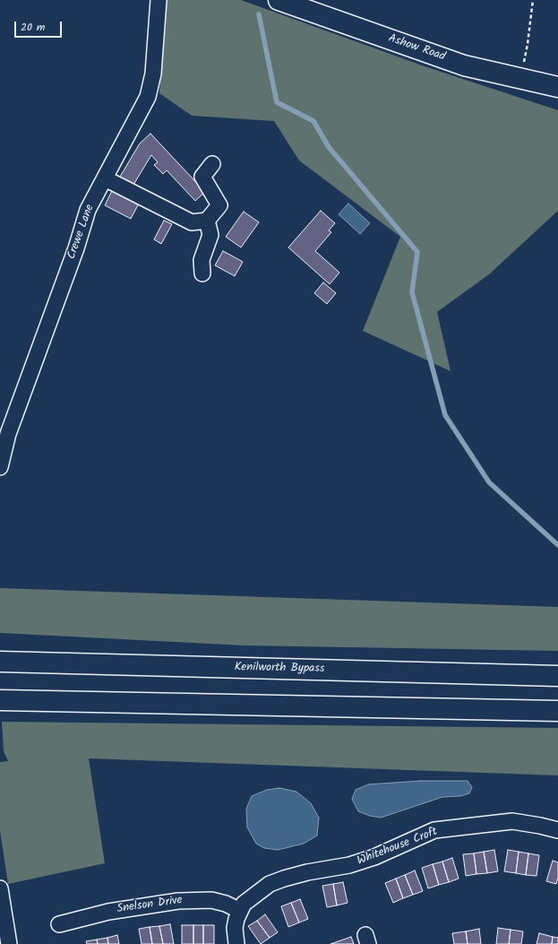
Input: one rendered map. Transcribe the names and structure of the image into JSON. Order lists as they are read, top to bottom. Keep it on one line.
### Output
{"streets":{"main road":["Ashow Road","Kenilworth Bypass"],"street":["Crewe Lane","Whitehouse Croft","Snelson Drive"]},"crossings":[["Whitehouse Croft","Snelson Drive"]],"scale_bar":"20 m"}
